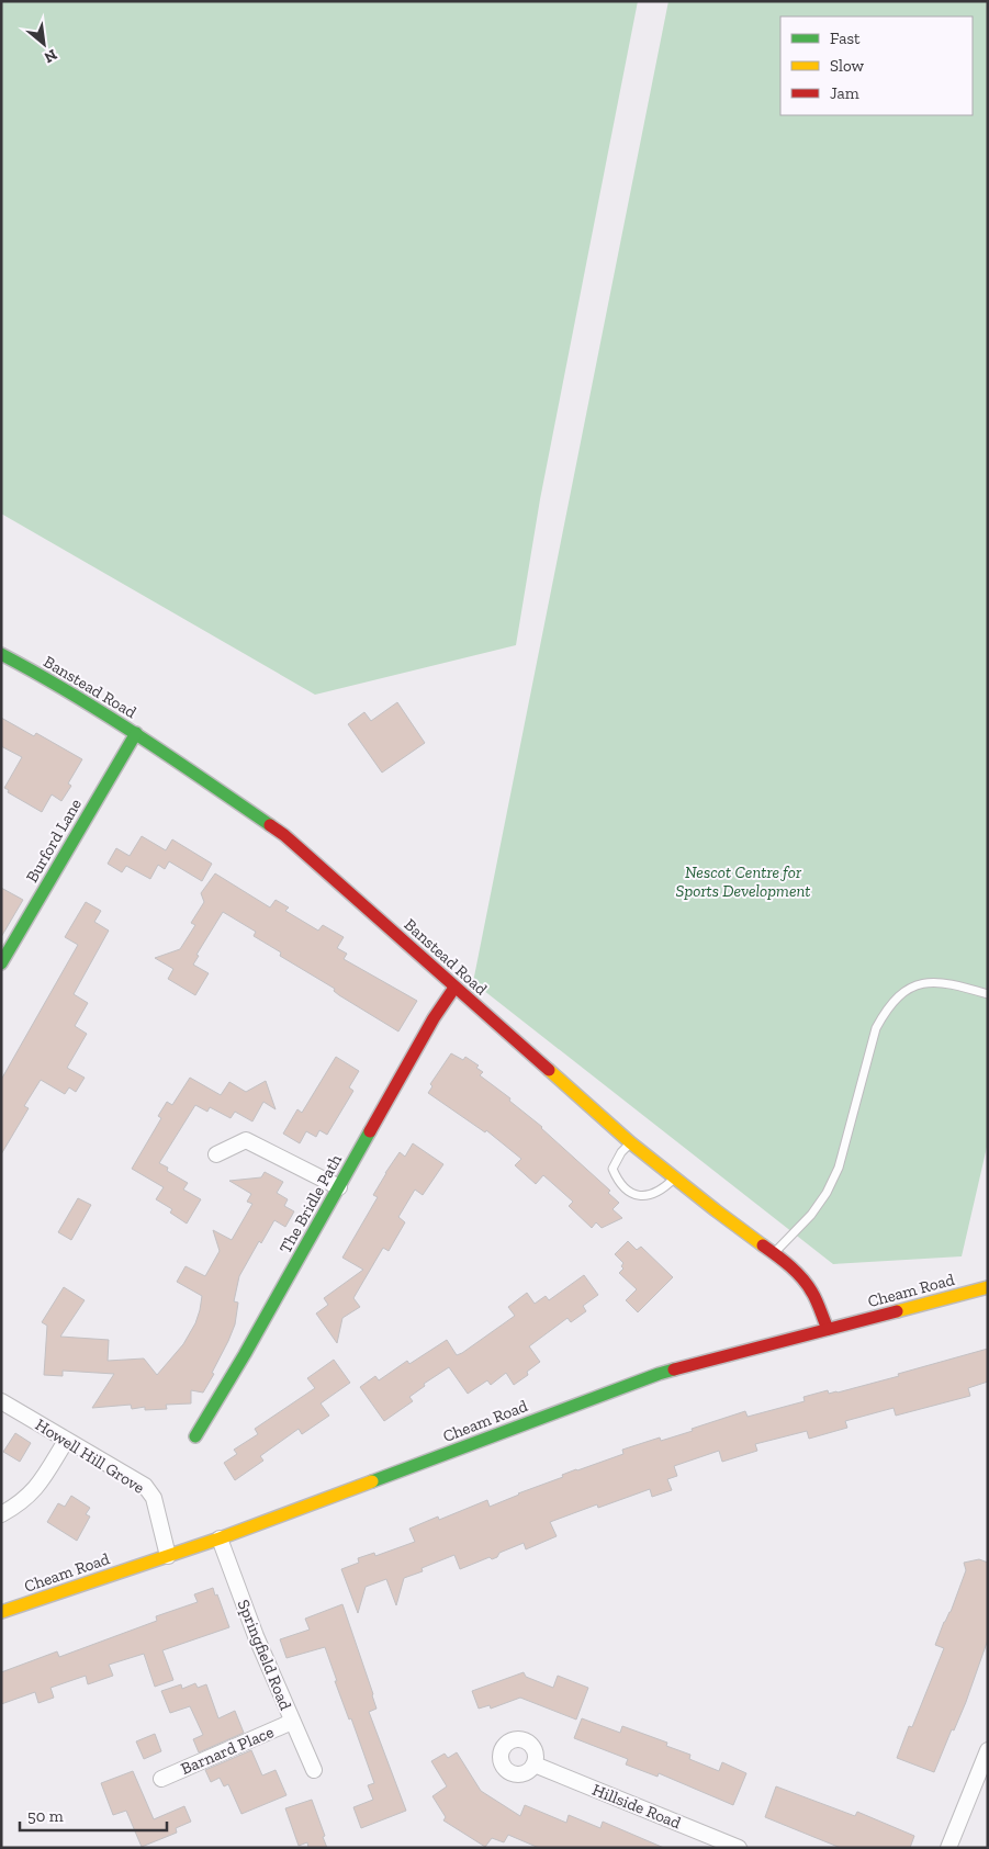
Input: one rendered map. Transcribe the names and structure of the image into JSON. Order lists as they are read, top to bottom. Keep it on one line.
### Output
{"streets":{"main road":["Banstead Road","Burford Lane","The Bridle Path","Cheam Road"],"street":["Howell Hill Grove","Springfield Road","Barnard Place","Hillside Road"]},"crossings":[["Banstead Road","Burford Lane"],["Banstead Road","The Bridle Path"],["Banstead Road","Cheam Road"],["Cheam Road","Howell Hill Grove"],["Cheam Road","Springfield Road"],["Springfield Road","Barnard Place"]],"parks":["Nescot Centre for Sports Development"],"legend":["Fast","Slow","Jam"],"scale_bar":"50 m","north":"bottom right"}
